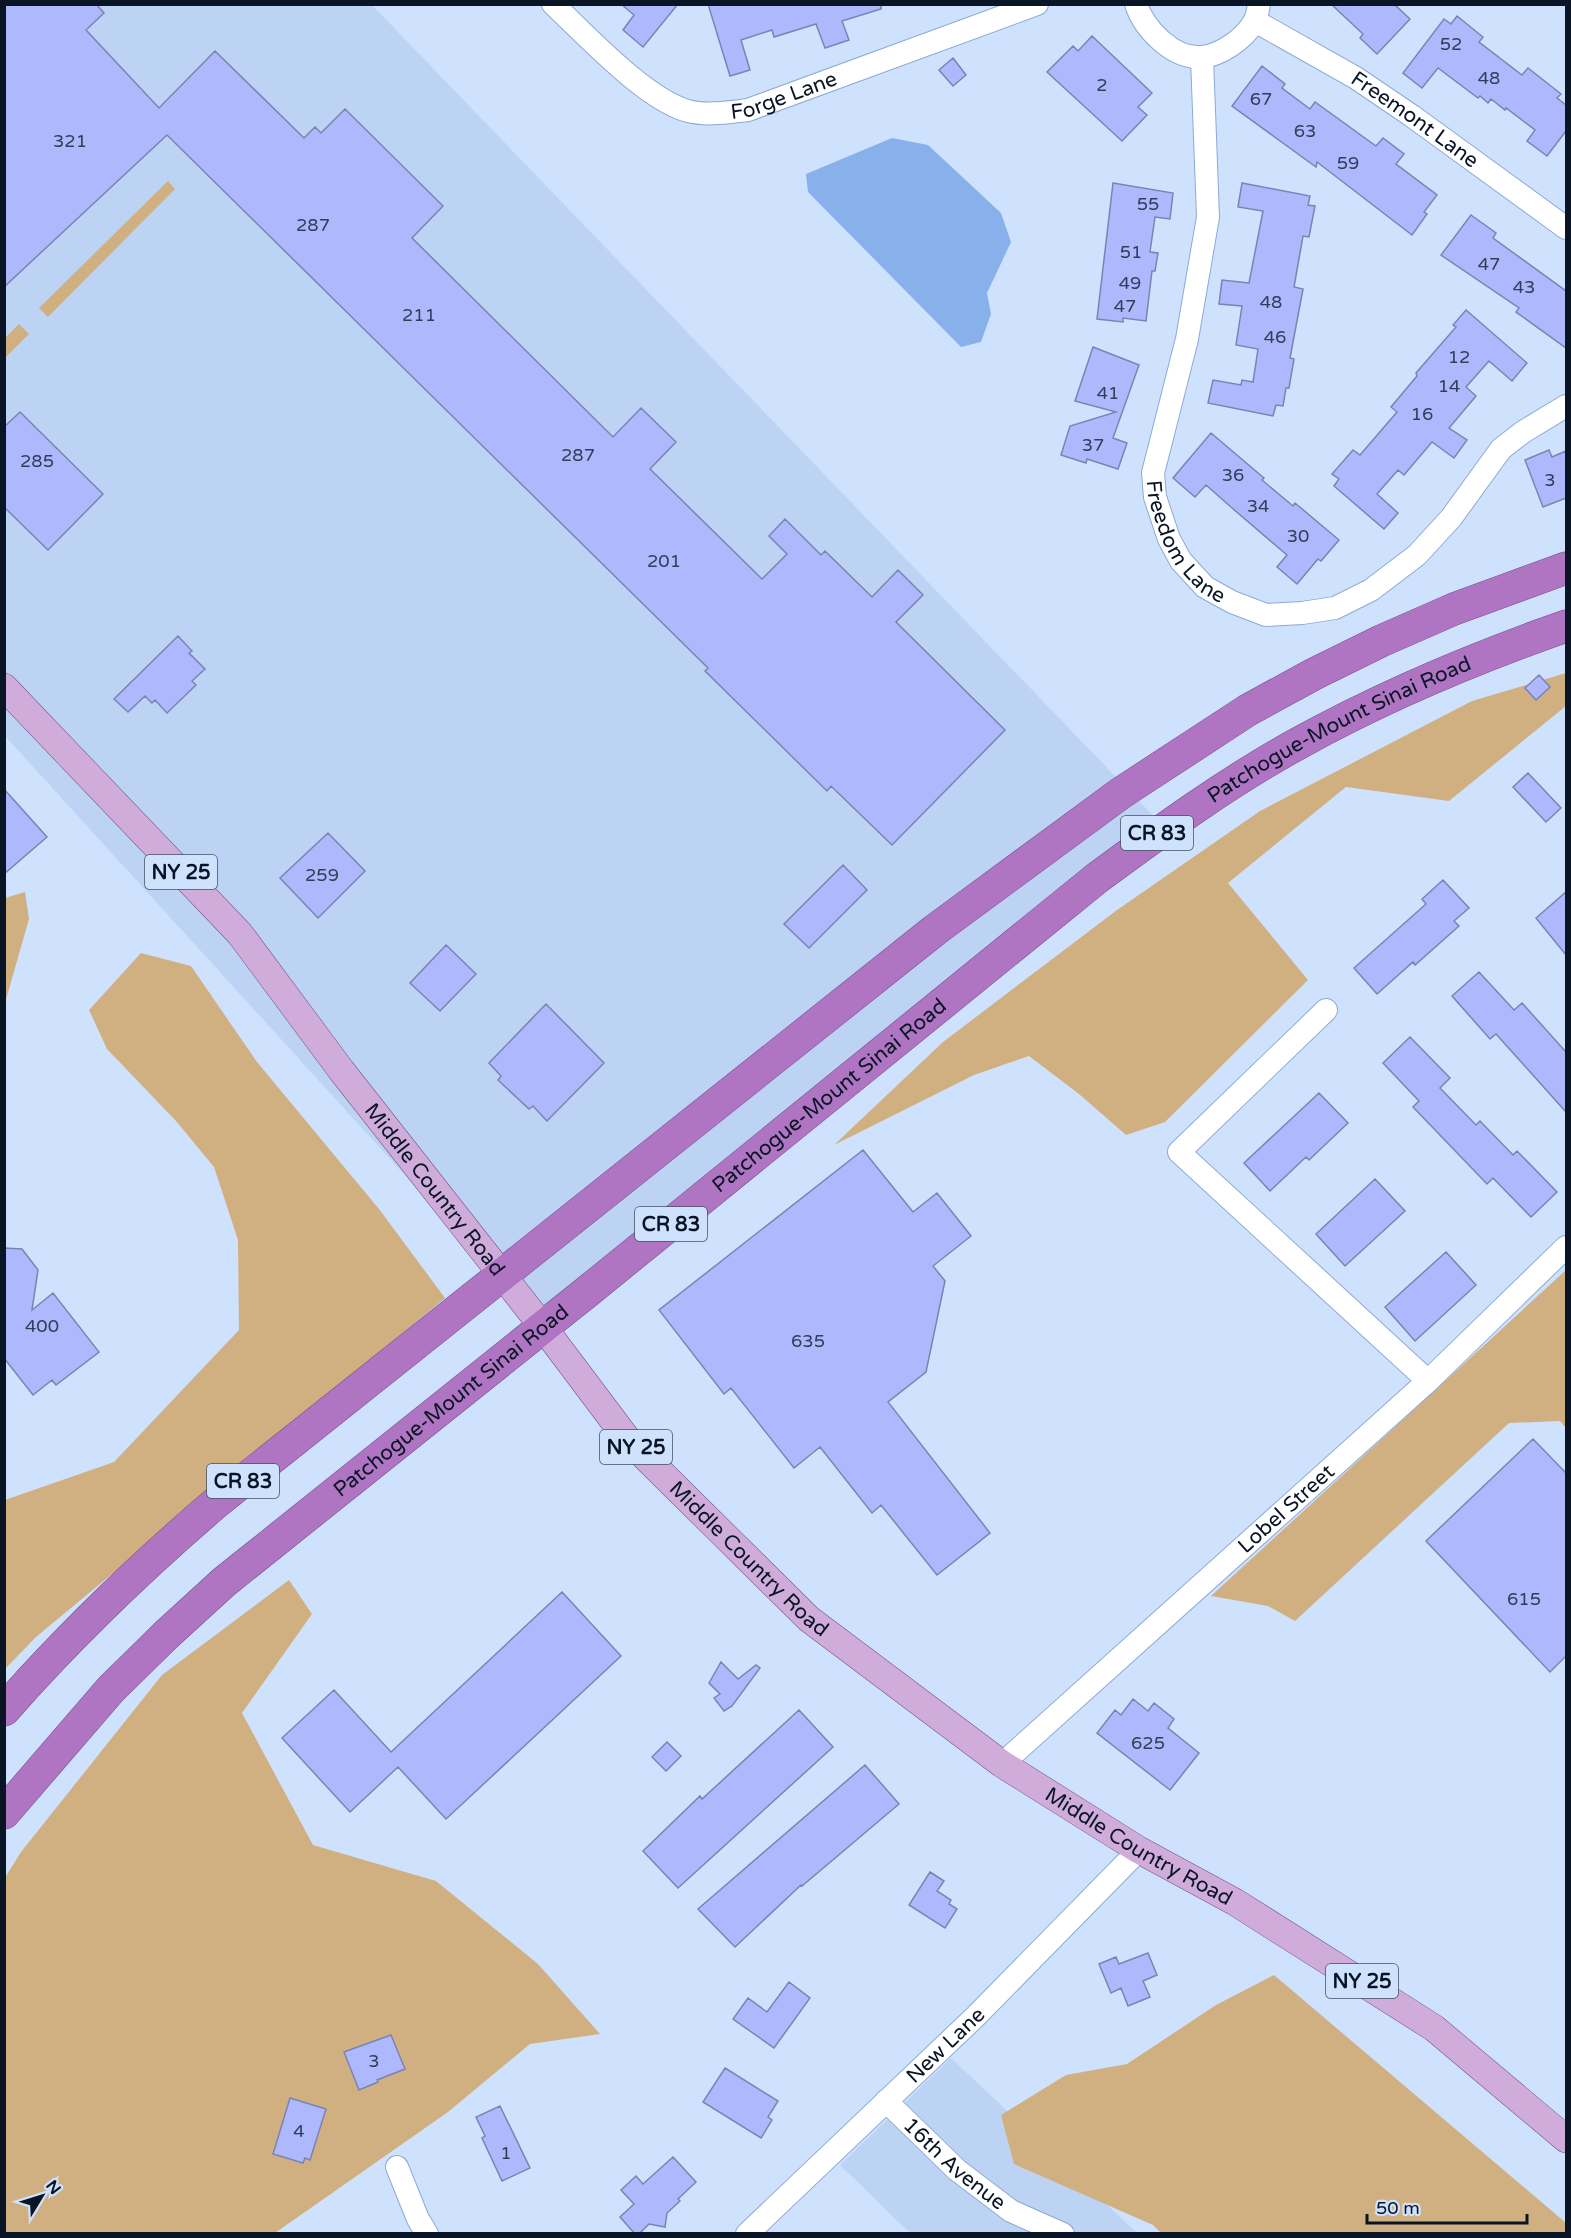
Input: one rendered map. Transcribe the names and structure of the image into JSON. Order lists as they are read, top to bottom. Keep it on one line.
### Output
{"streets":{"highway":["Patchogue-Mount Sinai Road","CR 83"],"main road":["NY 25","Middle Country Road"],"street":["Forge Lane","Freemont Lane","Freedom Lane","Lobel Street","New Lane","16th Avenue"]},"crossings":[["Patchogue-Mount Sinai Road","Middle Country Road"],["CR 83","Middle Country Road"],["Middle Country Road","Lobel Street"],["Middle Country Road","New Lane"],["New Lane","16th Avenue"]],"house_numbers":["52","48","2","67","63","321","59","55","287","51","47","49","43","48","47","211","46","12","14","41","16","37","287","285","36","3","34","30","201","259","400","635","615","625","3","4","1"],"scale_bar":"50 m","north":"top right"}
